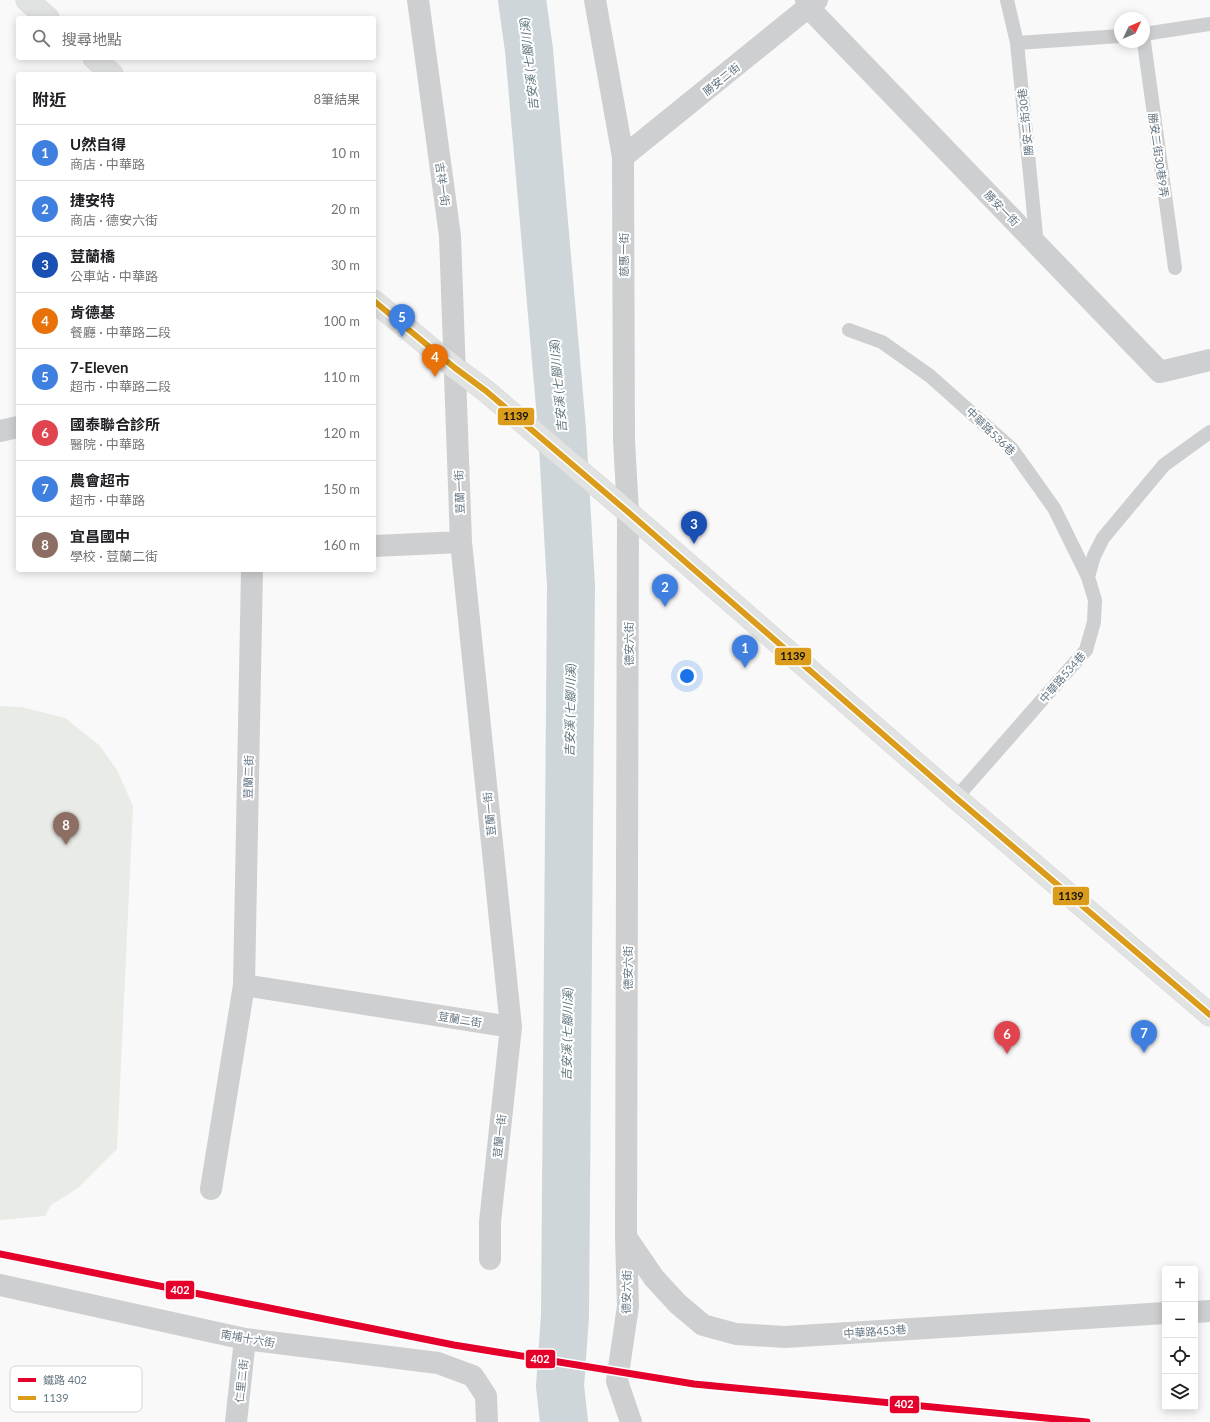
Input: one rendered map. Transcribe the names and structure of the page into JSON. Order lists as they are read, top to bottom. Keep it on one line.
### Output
{"streets":{"street":["勝安二街","吉祥一街","勝安一街","慈惠一街","荳蘭一街","德安六街","荳蘭二街","中華路453巷","南埔十六街","仁里二街"],"lane":["勝安二街30巷","勝安二街30巷9弄","中華路536巷","中華路534巷"]},"crossings":[["勝安二街","勝安一街"],["勝安二街","慈惠一街"],["勝安二街30巷","勝安一街"],["吉祥一街","荳蘭一街"],["慈惠一街","德安六街"],["中華路536巷","中華路534巷"],["荳蘭一街","荳蘭二街"],["德安六街","中華路453巷"],["南埔十六街","仁里二街"]],"water":["吉安溪 (七腳川溪)"],"lines":["transit line 1139","rail line 402"],"legend":["鐵路 402","1139"],"north":"top right","page":{"search":"搜尋地點","heading":["附近","8筆結果"],"list":[{"mark":"1","name":"U然自得","note":"商店 · 中華路","value":"10 m"},{"mark":"2","name":"捷安特","note":"商店 · 德安六街","value":"20 m"},{"mark":"3","name":"荳蘭橋","note":"公車站 · 中華路","value":"30 m"},{"mark":"4","name":"肯德基","note":"餐廳 · 中華路二段","value":"100 m"},{"mark":"5","name":"7-Eleven","note":"超市 · 中華路二段","value":"110 m"},{"mark":"6","name":"國泰聯合診所","note":"醫院 · 中華路","value":"120 m"},{"mark":"7","name":"農會超市","note":"超市 · 中華路","value":"150 m"},{"mark":"8","name":"宜昌國中","note":"學校 · 荳蘭二街","value":"160 m"}],"pins":["5","4","3","2","1","8","7","6"],"map_buttons":["+","−"]}}
